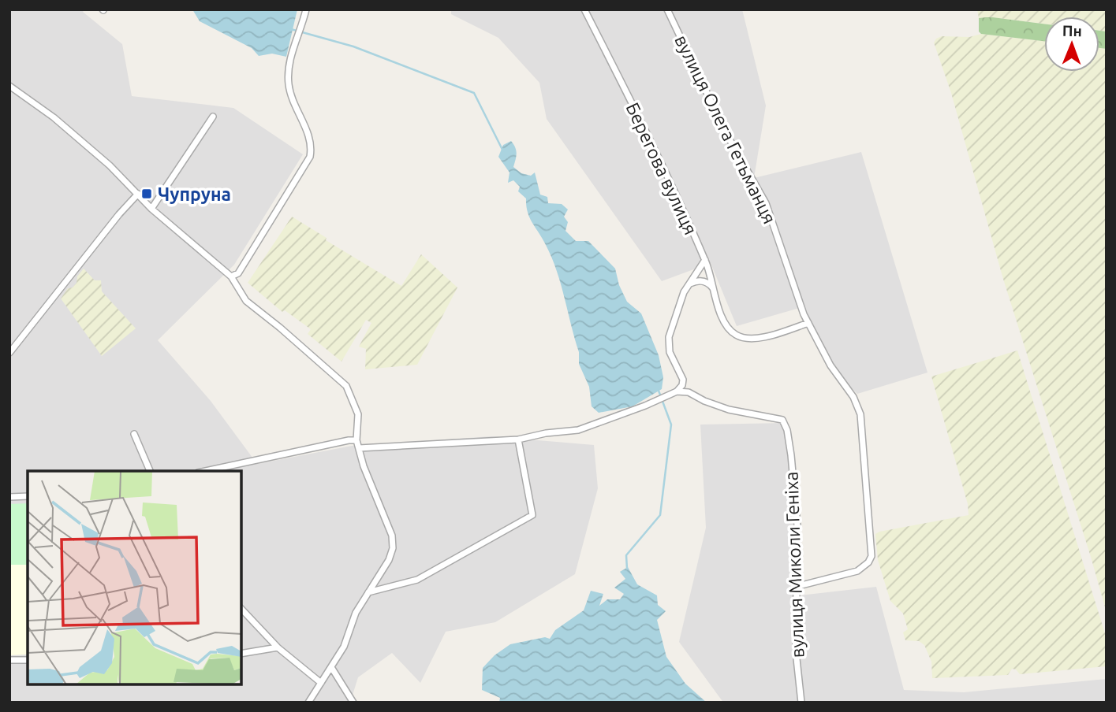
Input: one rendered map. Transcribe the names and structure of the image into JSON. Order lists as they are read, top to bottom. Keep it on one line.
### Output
{"streets":{"street":["вулиця Олега Гетьманця","Берегова вулиця","вулиця Миколи Геніха"]},"crossings":[["вулиця Олега Гетьманця","Берегова вулиця"],["вулиця Олега Гетьманця","вулиця Миколи Геніха"]],"places":{"transit":["Чупруна"]},"north":"top"}
